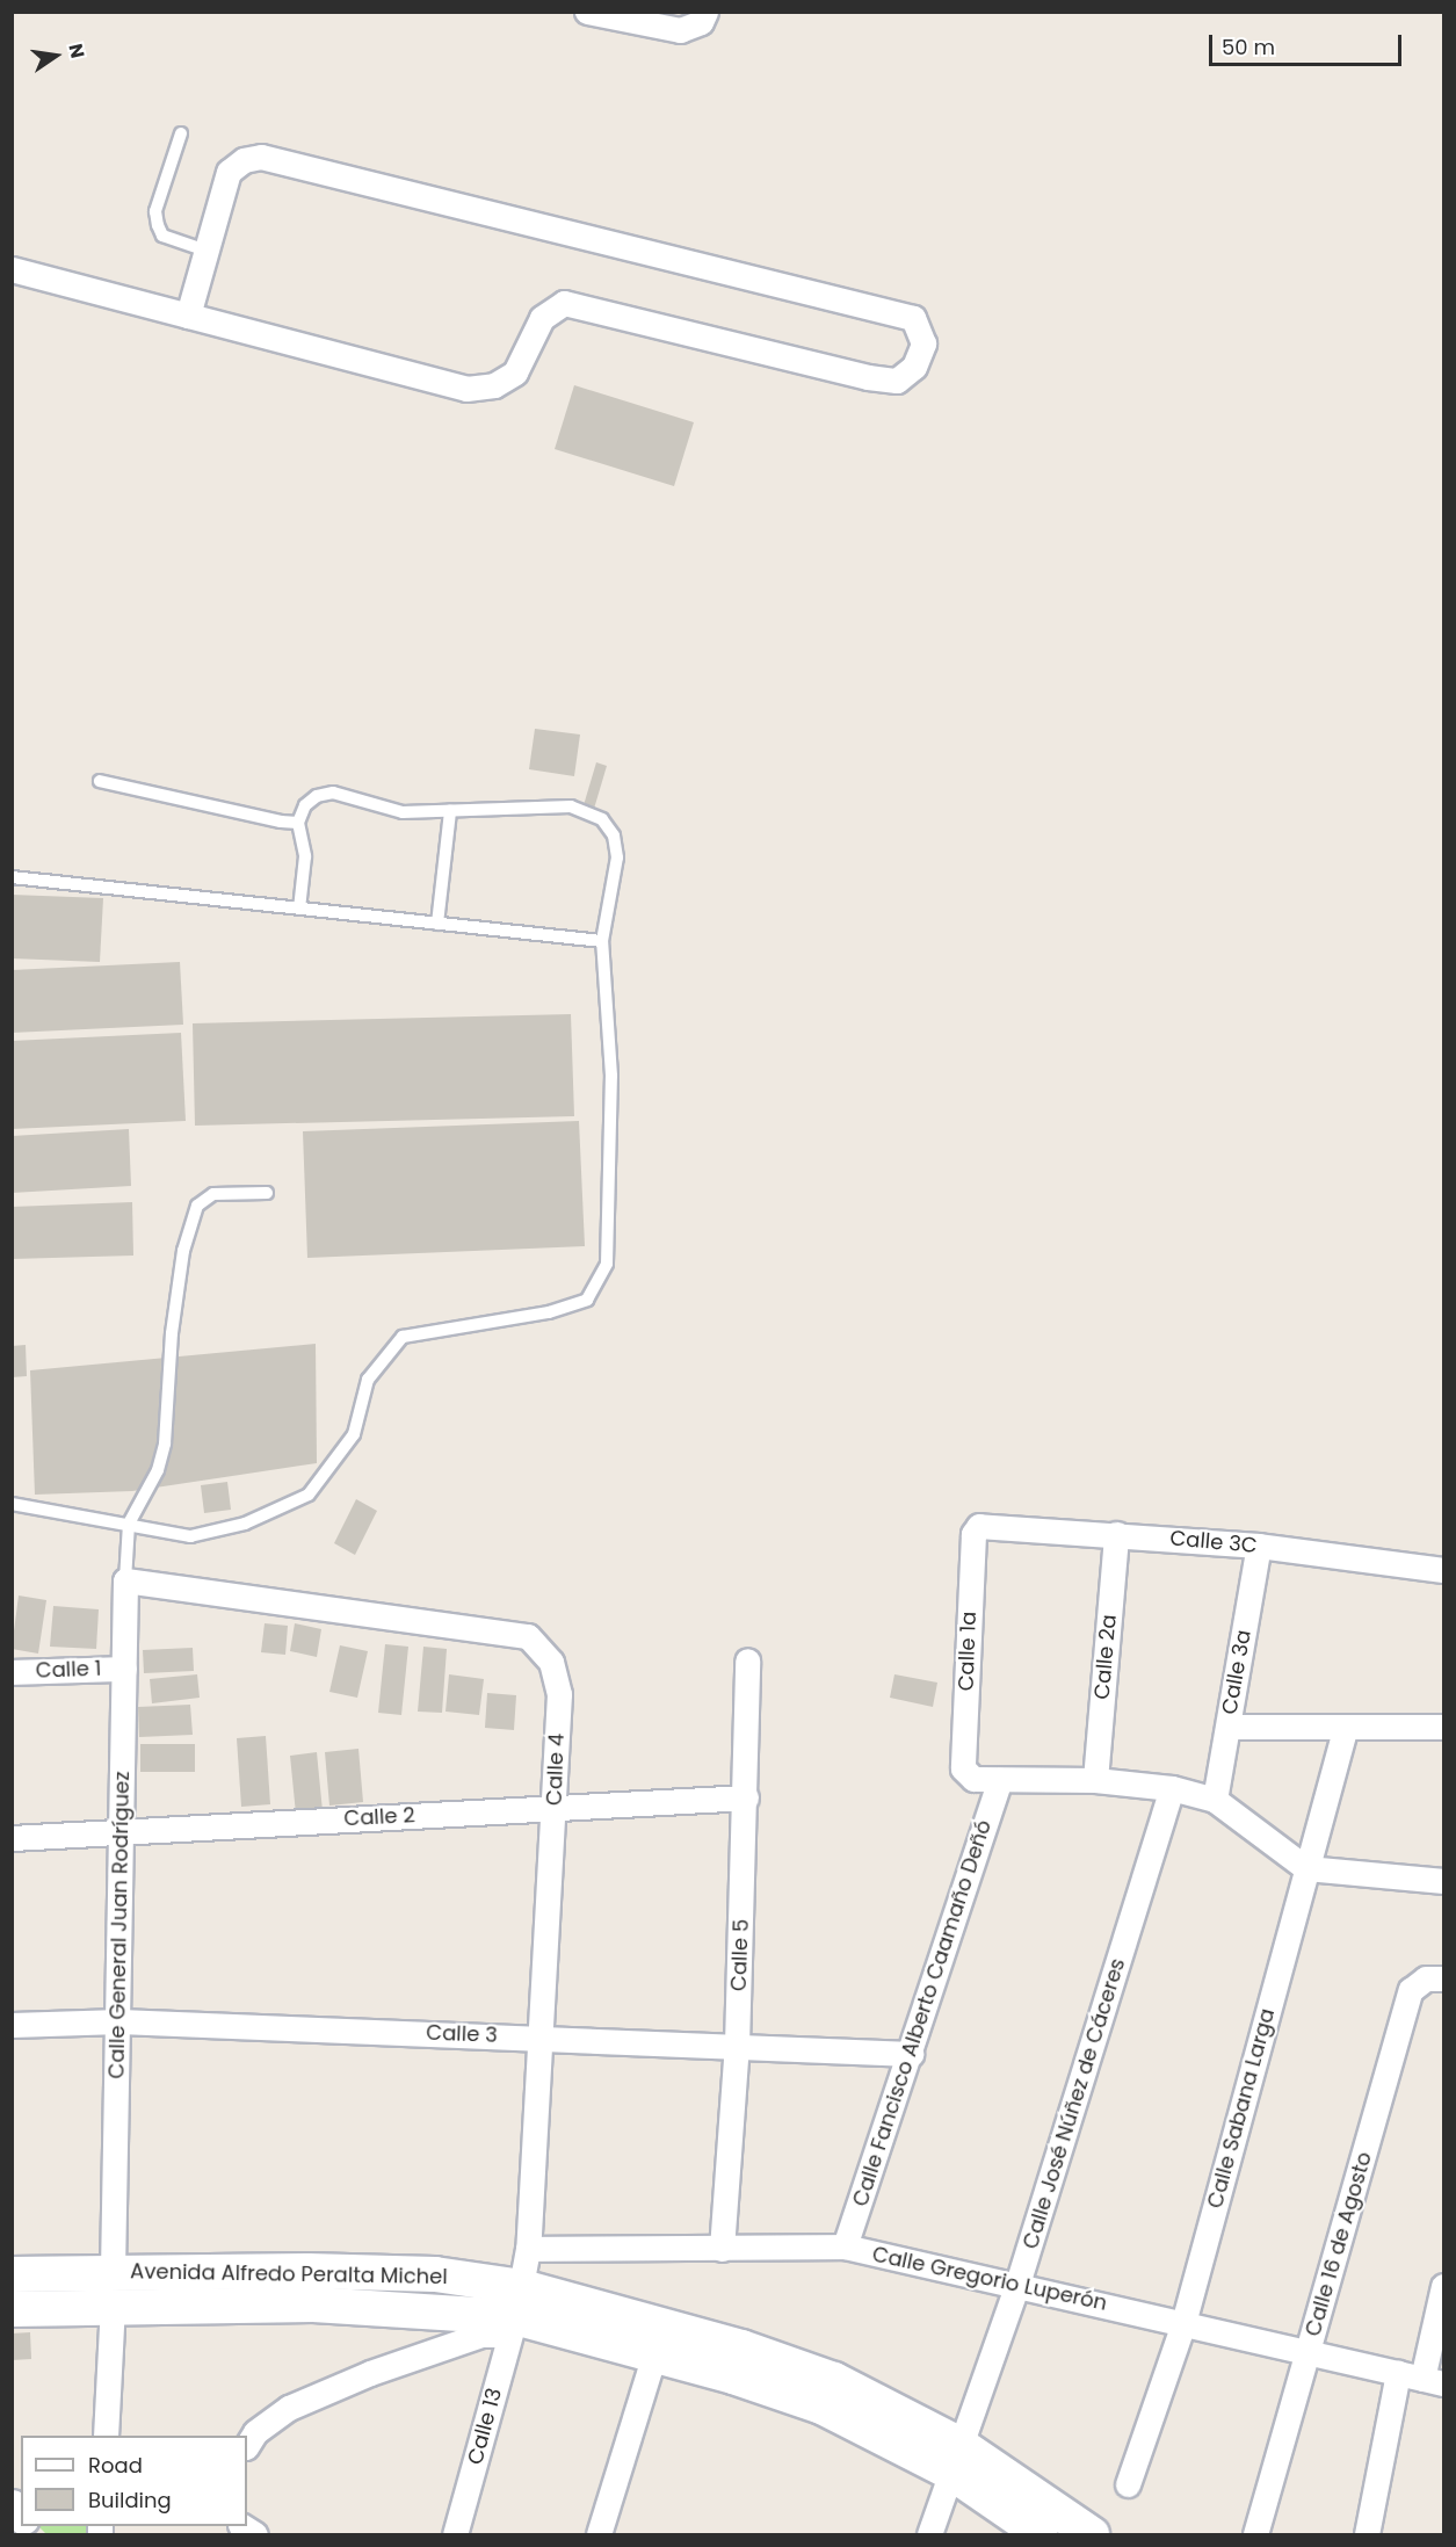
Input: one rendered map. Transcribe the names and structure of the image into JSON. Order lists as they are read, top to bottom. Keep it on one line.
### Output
{"streets":{"main road":["Avenida Alfredo Peralta Michel"],"street":["Calle 3C","Calle 1a","Calle 2a","Calle 1","Calle 3a","Calle 4","Calle 2","Calle General Juan Rodríguez","Calle 5","Calle Fancisco Alberto Caamaño Deñó","Calle 3","Calle José Núñez de Cáceres","Calle Sabana Larga","Calle 16 de Agosto","Calle Gregorio Luperón","Calle 13"]},"crossings":[["Calle 3C","Calle 1a"],["Calle 3C","Calle 2a"],["Calle 3C","Calle 3a"],["Calle 1a","Calle Fancisco Alberto Caamaño Deñó"],["Calle 1","Calle General Juan Rodríguez"],["Calle 4","Calle 2"],["Calle 4","Calle General Juan Rodríguez"],["Calle 4","Calle 3"],["Calle 4","Avenida Alfredo Peralta Michel"],["Calle 4","Calle Gregorio Luperón"],["Calle 4","Calle 13"],["Calle 2","Calle General Juan Rodríguez"],["Calle 2","Calle 5"],["Calle General Juan Rodríguez","Calle 3"],["Calle General Juan Rodríguez","Avenida Alfredo Peralta Michel"],["Calle 5","Calle 3"],["Calle 5","Calle Gregorio Luperón"],["Calle Fancisco Alberto Caamaño Deñó","Calle 3"],["Calle Fancisco Alberto Caamaño Deñó","Calle Gregorio Luperón"],["Calle José Núñez de Cáceres","Avenida Alfredo Peralta Michel"],["Calle José Núñez de Cáceres","Calle Gregorio Luperón"],["Calle Sabana Larga","Calle Gregorio Luperón"],["Calle 16 de Agosto","Calle Gregorio Luperón"],["Avenida Alfredo Peralta Michel","Calle 13"]],"legend":["Road","Building"],"scale_bar":"50 m","north":"right"}
